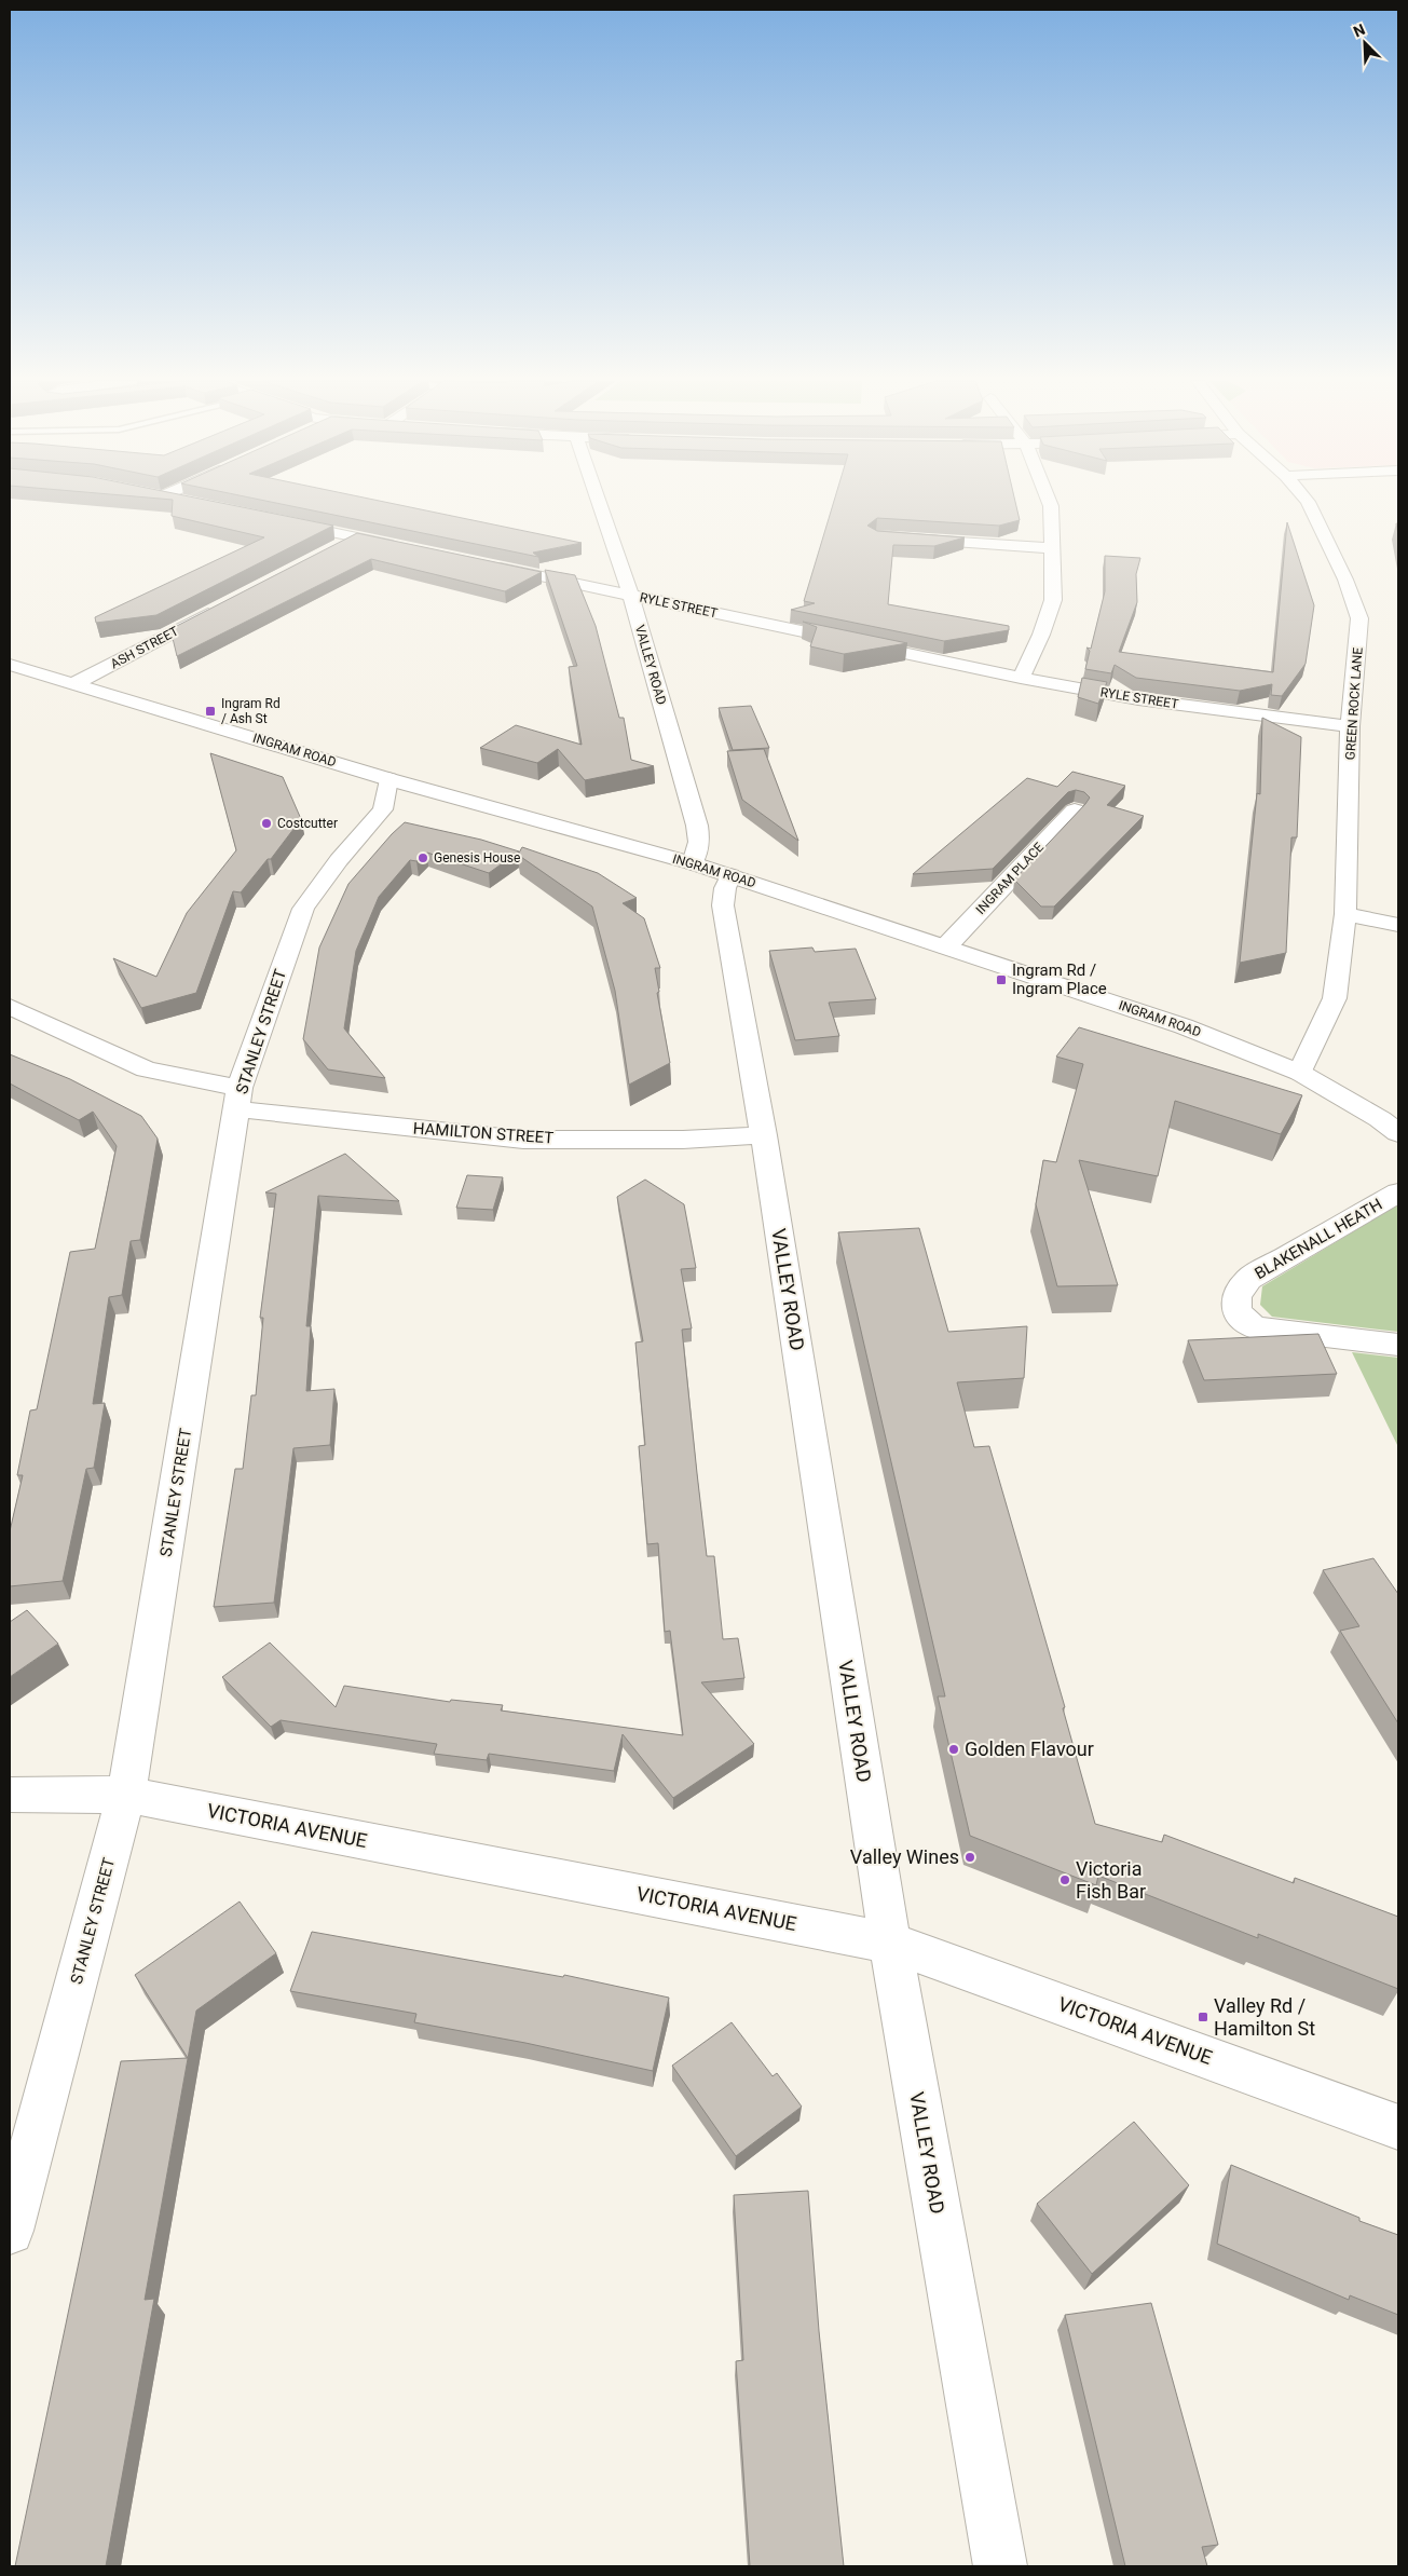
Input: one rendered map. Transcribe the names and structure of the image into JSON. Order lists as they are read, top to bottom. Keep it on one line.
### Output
{"streets":{"street":["RYLE STREET","ASH STREET","VALLEY ROAD","GREEN ROCK LANE","INGRAM ROAD","INGRAM PLACE","STANLEY STREET","HAMILTON STREET","BLAKENALL HEATH","VICTORIA AVENUE"]},"crossings":[["RYLE STREET","VALLEY ROAD"],["RYLE STREET","GREEN ROCK LANE"],["ASH STREET","INGRAM ROAD"],["VALLEY ROAD","INGRAM ROAD"],["VALLEY ROAD","HAMILTON STREET"],["VALLEY ROAD","VICTORIA AVENUE"],["GREEN ROCK LANE","INGRAM ROAD"],["INGRAM ROAD","INGRAM PLACE"],["INGRAM ROAD","STANLEY STREET"],["STANLEY STREET","HAMILTON STREET"],["STANLEY STREET","VICTORIA AVENUE"]],"places":{"transit":["Ingram Rd / Ash St","Ingram Rd / Ingram Place","Valley Rd / Hamilton St"],"other":["Costcutter","Genesis House","Golden Flavour","Valley Wines","Victoria Fish Bar"]},"north":"top left"}
